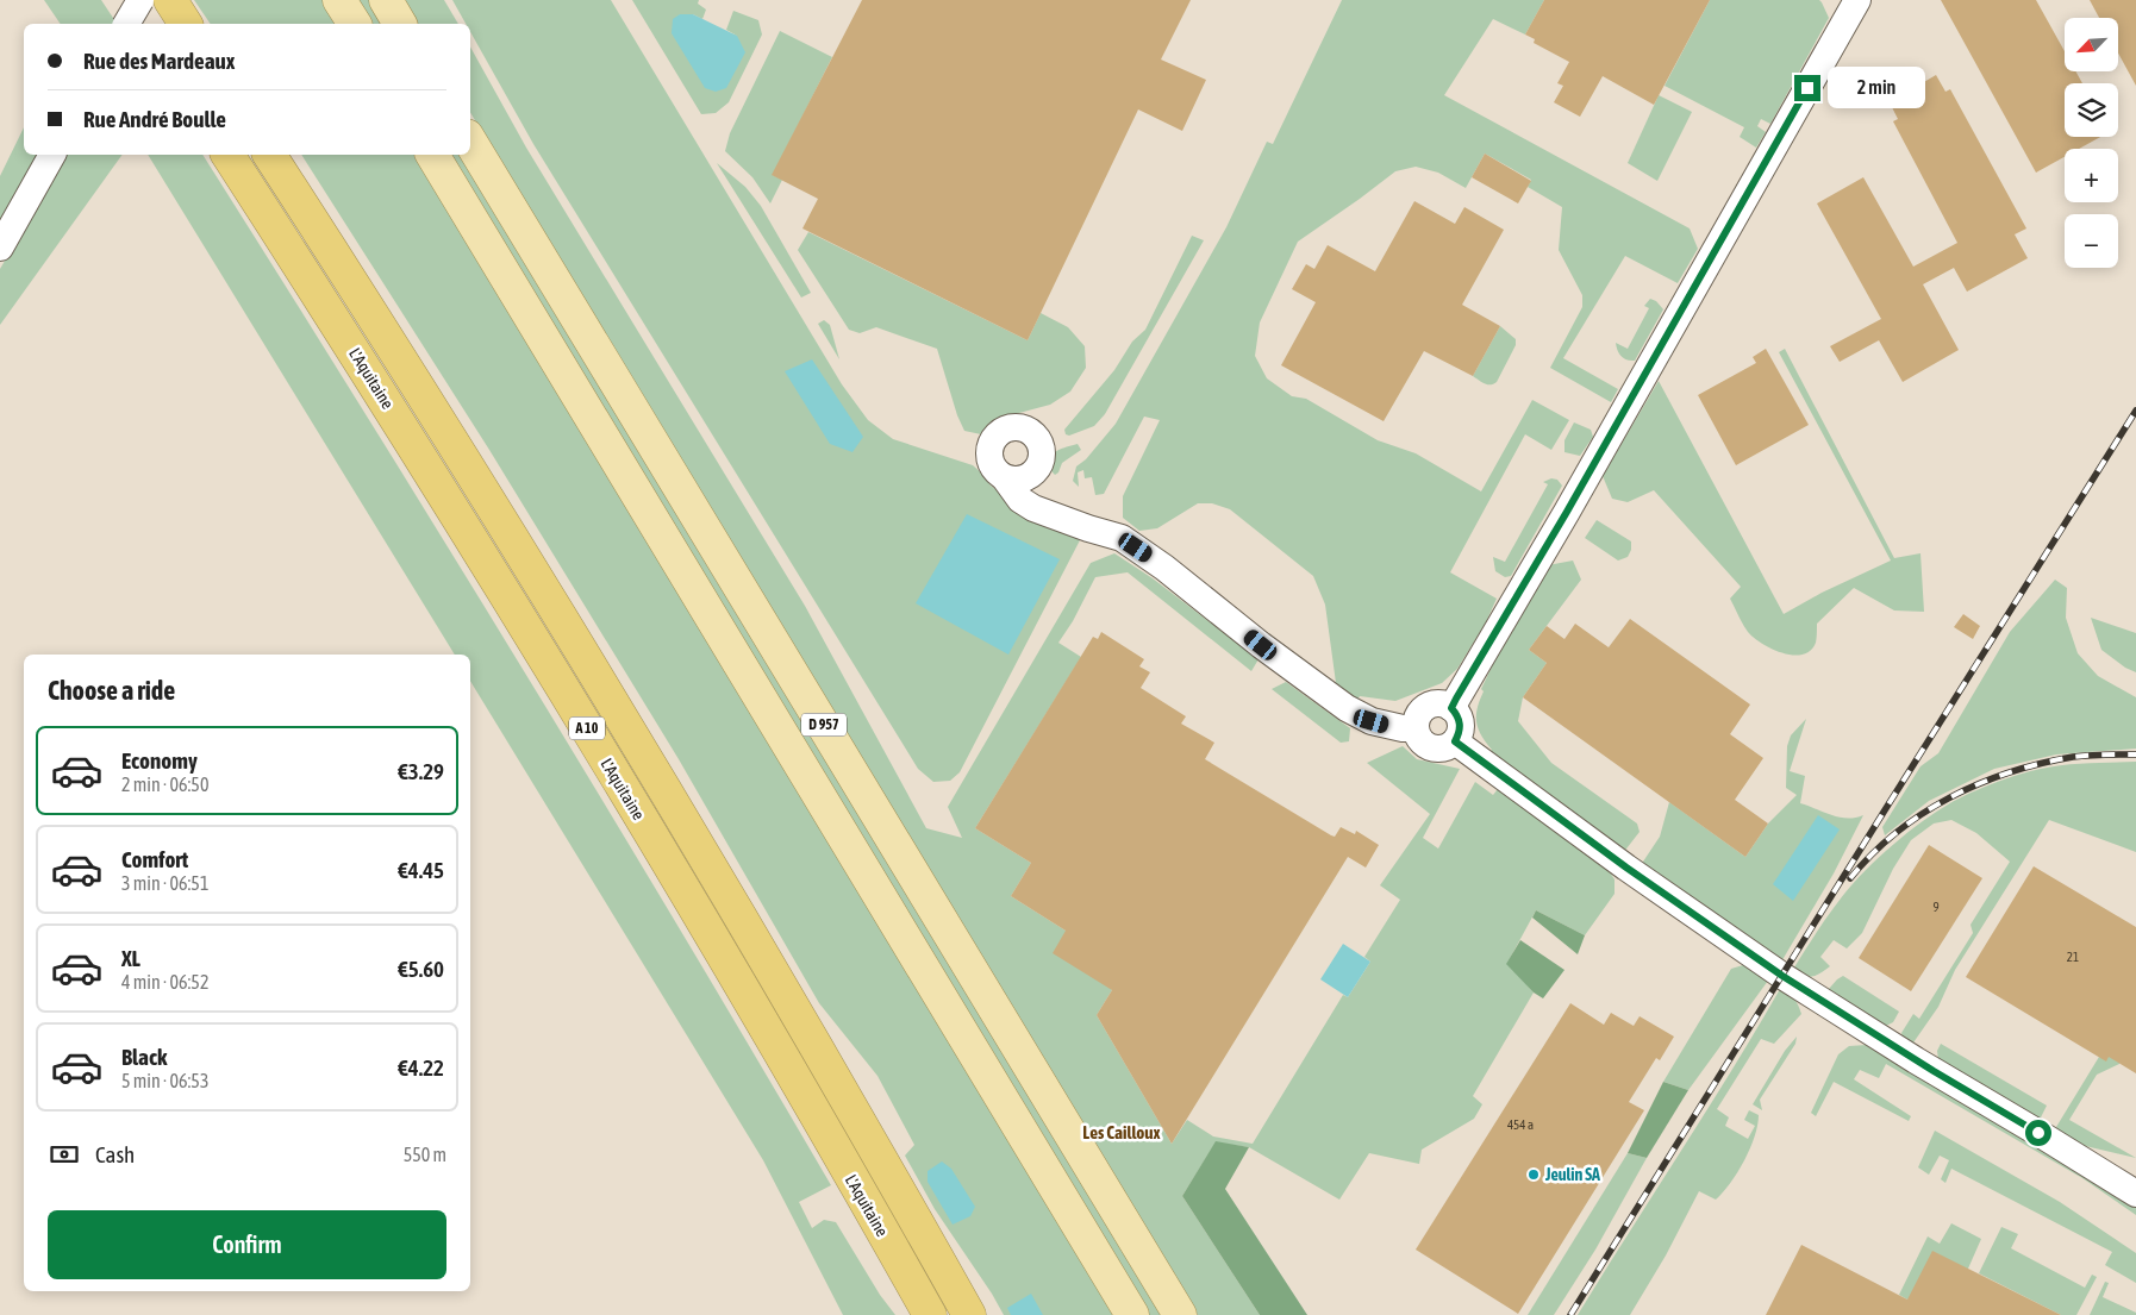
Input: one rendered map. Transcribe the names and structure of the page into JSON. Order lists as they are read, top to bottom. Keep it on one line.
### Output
{"streets":{"highway":["L'Aquitaine","A 10"],"main road":["D 957"]},"districts":["Les Cailloux"],"places":["Jeulin SA"],"house_numbers":["9","21","454 a"],"north":"bottom left","page":{"map_buttons":["+","−"],"banner":["Rue des Mardeaux","Rue André Boulle"],"bubble":"2 min","heading":"Choose a ride","list":[{"name":"Economy","note":"2 min · 06:50","value":"€3.29"},{"name":"Comfort","note":"3 min · 06:51","value":"€4.45"},{"name":"XL","note":"4 min · 06:52","value":"€5.60"},{"name":"Black","note":"5 min · 06:53","value":"€4.22"}],"pay":["Cash","550 m"],"buttons":"Confirm"}}
